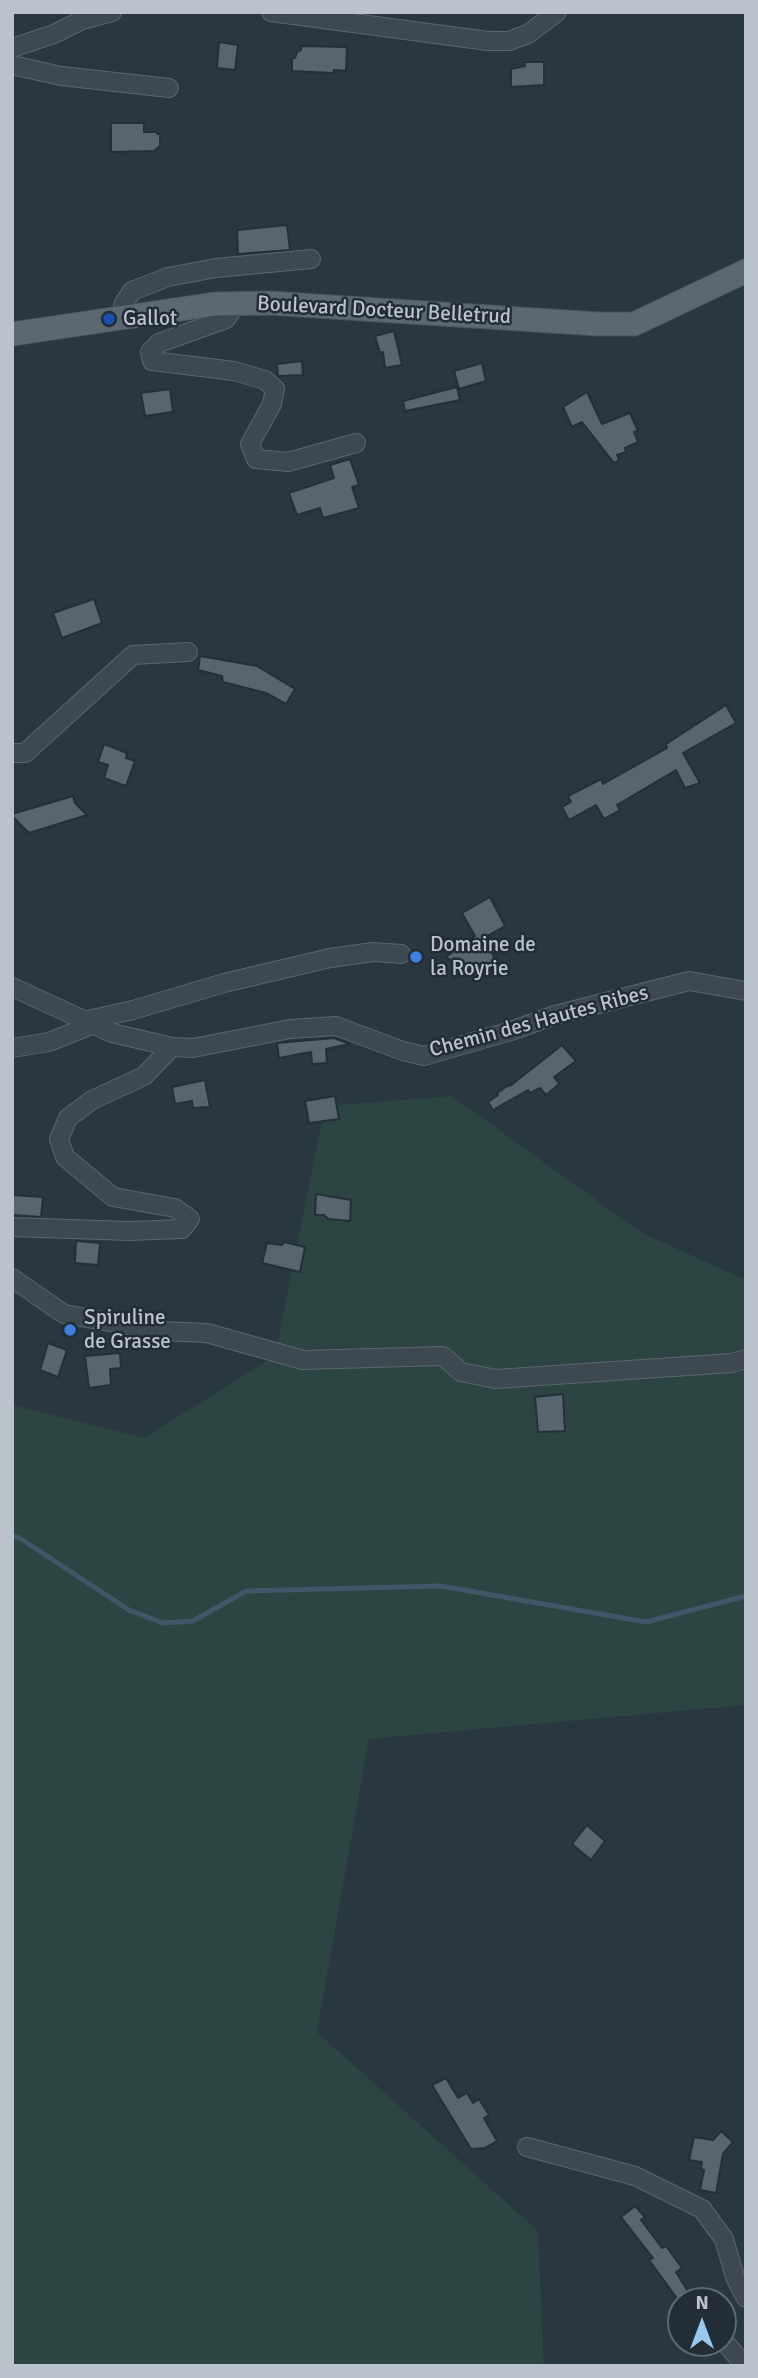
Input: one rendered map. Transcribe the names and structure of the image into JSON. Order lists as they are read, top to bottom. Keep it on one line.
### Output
{"streets":{"main road":["Boulevard Docteur Belletrud"],"street":["Chemin des Hautes Ribes"]},"places":["Gallot","Domaine de la Royrie","Spiruline de Grasse"],"north":"top"}
